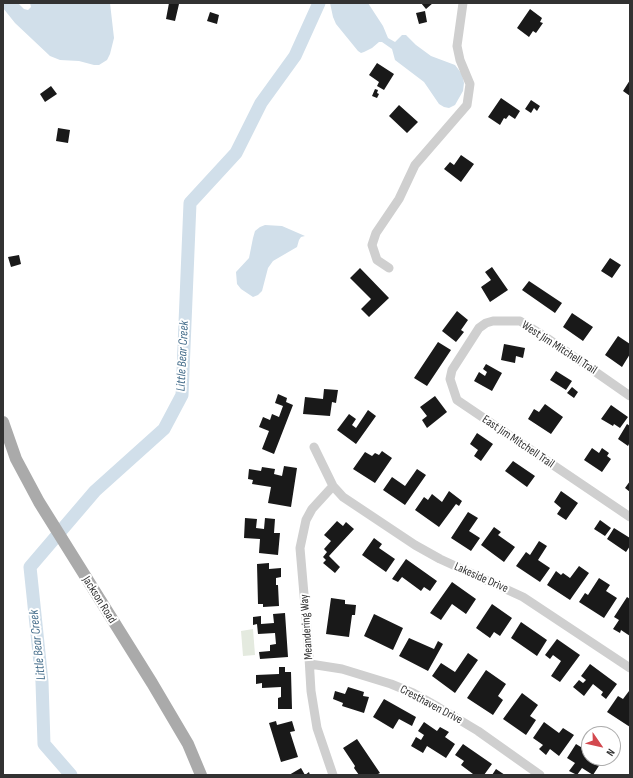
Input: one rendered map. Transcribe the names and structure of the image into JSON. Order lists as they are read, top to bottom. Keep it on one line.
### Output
{"streets":{"main road":["Jackson Road"],"street":["West Jim Mitchell Trail","East Jim Mitchell Trail","Lakeside Drive","Meandering Way","Cresthaven Drive"]},"crossings":[["West Jim Mitchell Trail","East Jim Mitchell Trail"],["Lakeside Drive","Meandering Way"],["Meandering Way","Cresthaven Drive"]],"water":["Little Bear Creek"],"north":"bottom right"}
